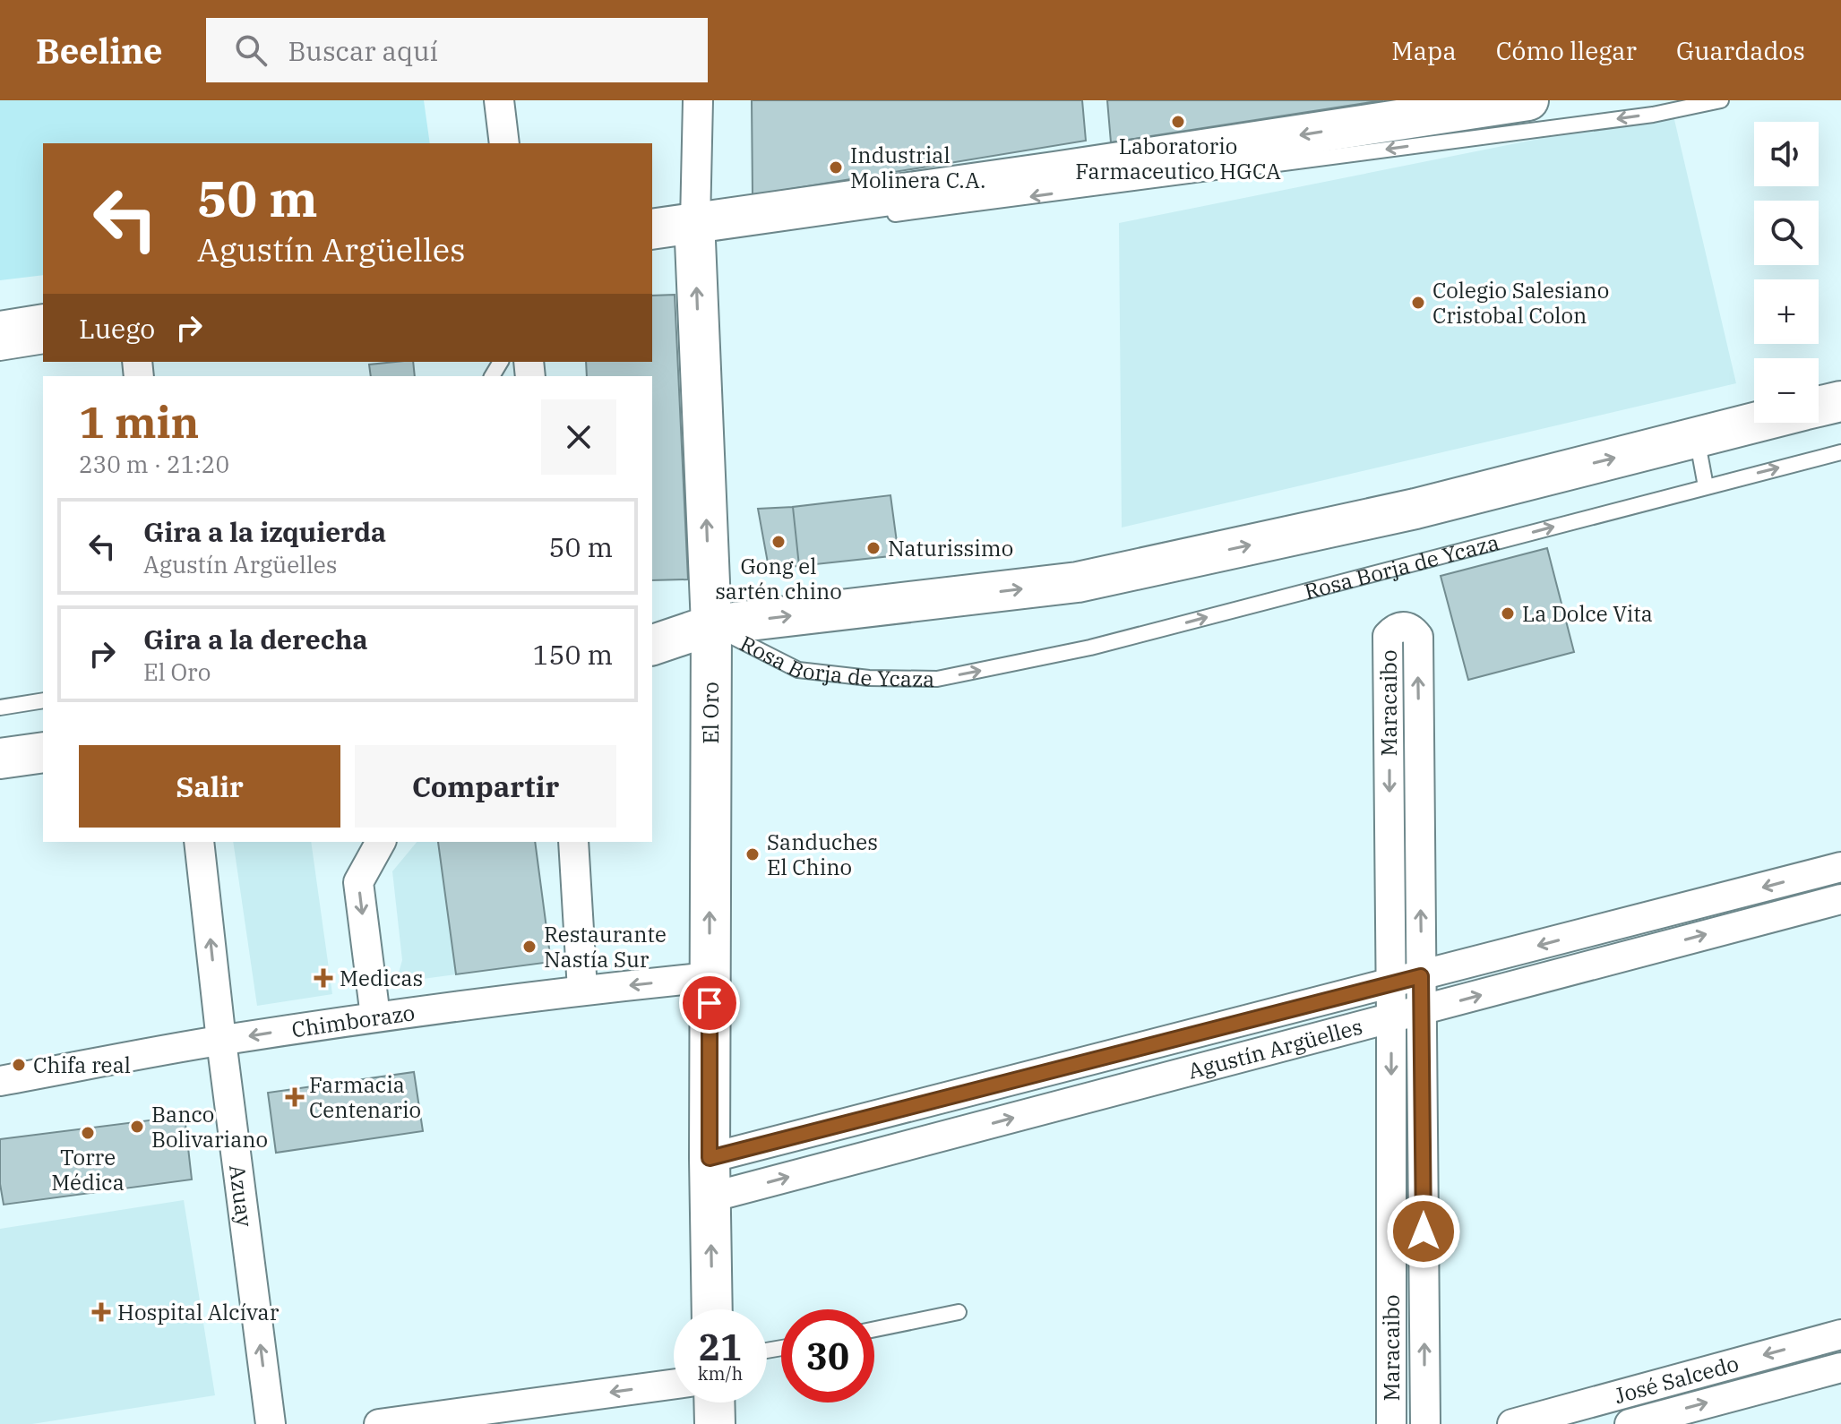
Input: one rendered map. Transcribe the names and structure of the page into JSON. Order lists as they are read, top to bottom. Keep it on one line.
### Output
{"streets":{"main road":["Rosa Borja de Ycaza","El Oro"],"street":["Maracaibo","Chimborazo","Agustín Argüelles","Azuay","José Salcedo"]},"crossings":[["Rosa Borja de Ycaza","El Oro"],["Maracaibo","Agustín Argüelles"],["El Oro","Chimborazo"],["El Oro","Agustín Argüelles"],["Chimborazo","Azuay"]],"one_way":["Rosa Borja de Ycaza","Chimborazo"],"places":{"other":["Laboratorio Farmaceutico HGCA","Industrial Molinera C.A.","Colegio Salesiano Cristobal Colon","Gong el sartén chino","Naturissimo","La Dolce Vita","Sanduches El Chino","Restaurante Nastía Sur","Chifa real","Banco Bolivariano","Torre Médica"],"health":["Medicas","Farmacia Centenario","Hospital Alcívar"]},"page":{"header":"Beeline","search":"Buscar aquí","nav":["Mapa","Cómo llegar","Guardados"],"map_buttons":["+","−"],"turn":["50 m","Agustín Argüelles"],"then":"Luego","heading":["1 min","230 m · 21:20"],"list":[{"name":"Gira a la izquierda","note":"Agustín Argüelles","value":"50 m"},{"name":"Gira a la derecha","note":"El Oro","value":"150 m"}],"buttons":["Salir","Compartir"],"speed":"21 km/h","limit":"30"}}
